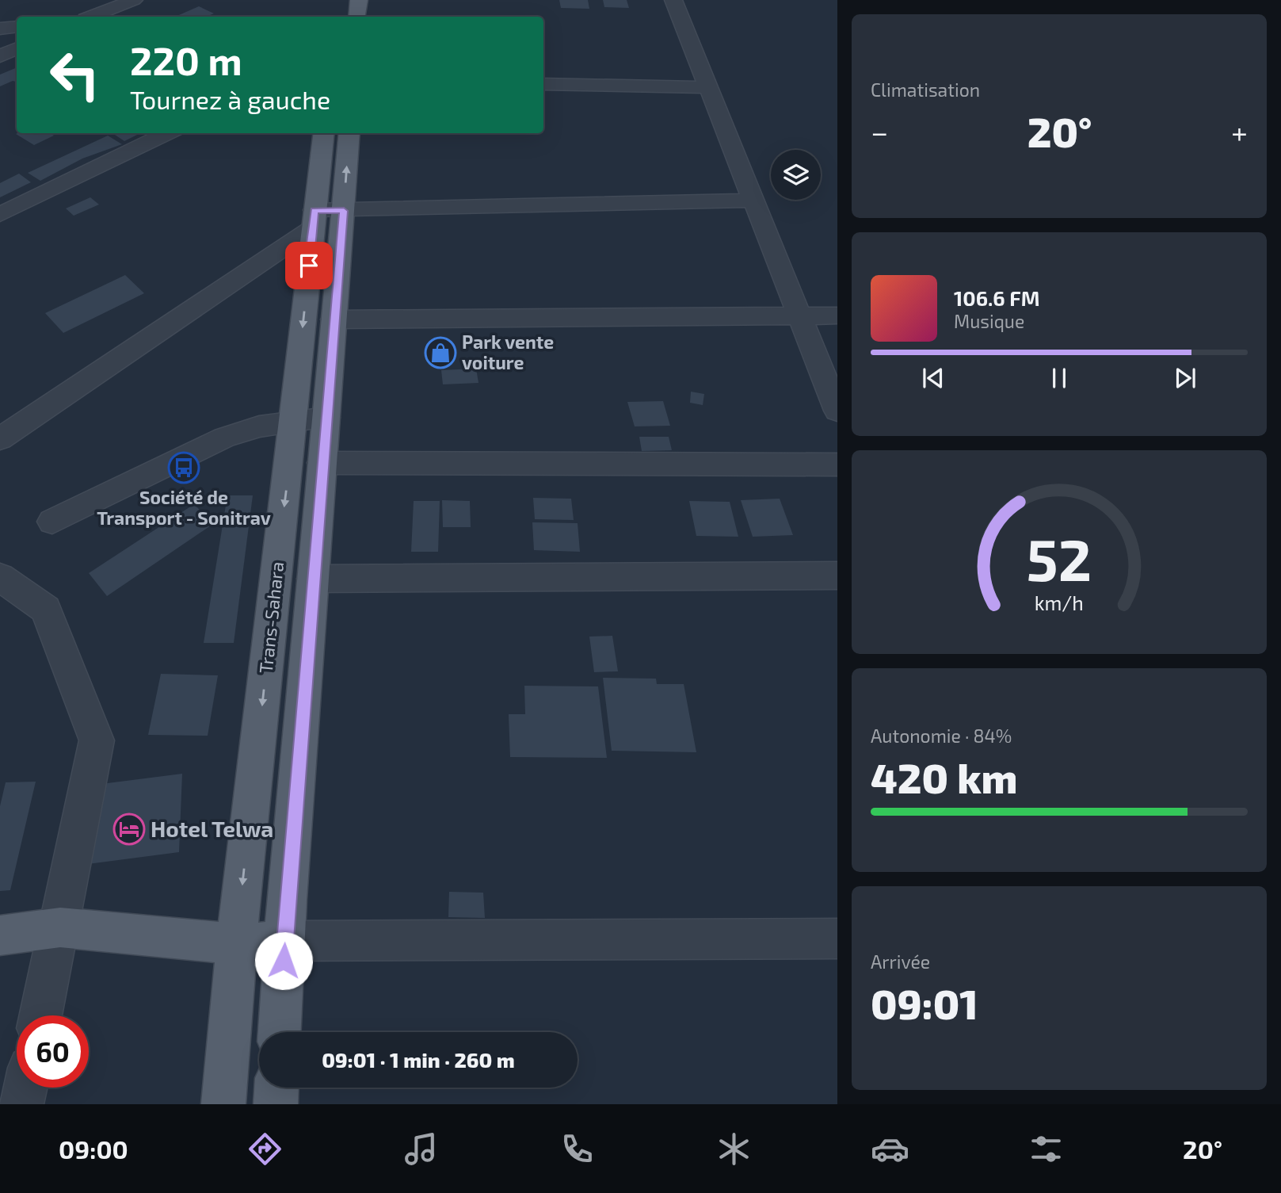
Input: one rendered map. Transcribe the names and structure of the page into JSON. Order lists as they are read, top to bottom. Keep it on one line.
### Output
{"streets":{"main road":["Trans-Sahara"]},"places":{"shop":["Park vente voiture"],"bus stop":["Société de Transport - Sonitrav"],"hotel":["Hotel Telwa"]},"page":{"tile":["Climatisation",["Autonomie · 84%","420 km"],["Arrivée","09:01"]],"turn":["220 m","Tournez à gauche"],"heat":["−","20°","+"],"song":["106.6 FM","Musique"],"limit":"60","trip":"09:01 · 1 min · 260 m","tabs":["09:00","20°"],"gauge":["52","km/h"]}}
